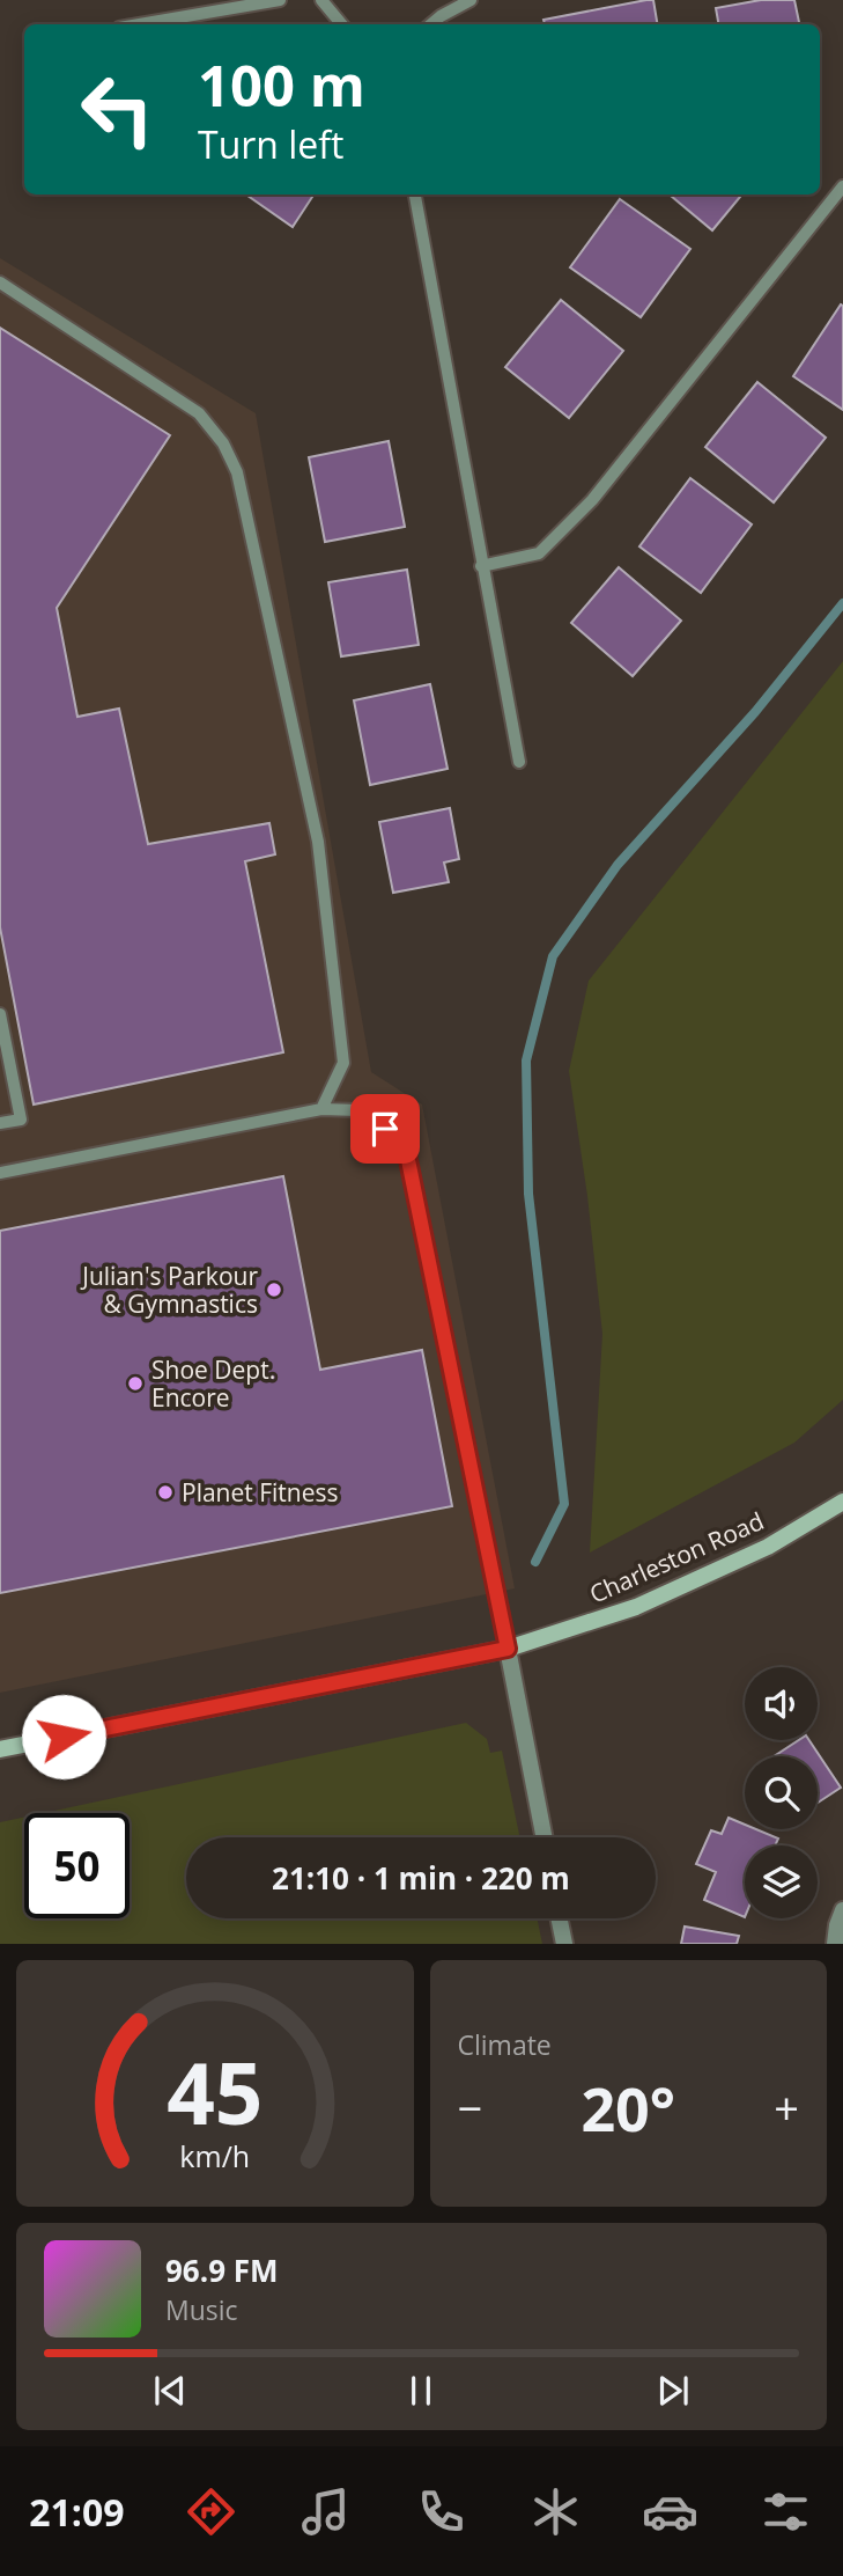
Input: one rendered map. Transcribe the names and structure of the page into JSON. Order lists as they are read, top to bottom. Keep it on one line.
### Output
{"streets":{"main road":["Charleston Road"]},"places":["Julian's Parkour & Gymnastics","Shoe Dept. Encore","Planet Fitness"],"page":{"turn":["100 m","Turn left"],"limit":"50","trip":"21:10 · 1 min · 220 m","tile":"Climate","heat":["−","20°","+"],"song":["96.9 FM","Music"],"tabs":"21:09","gauge":["45","km/h"]}}
